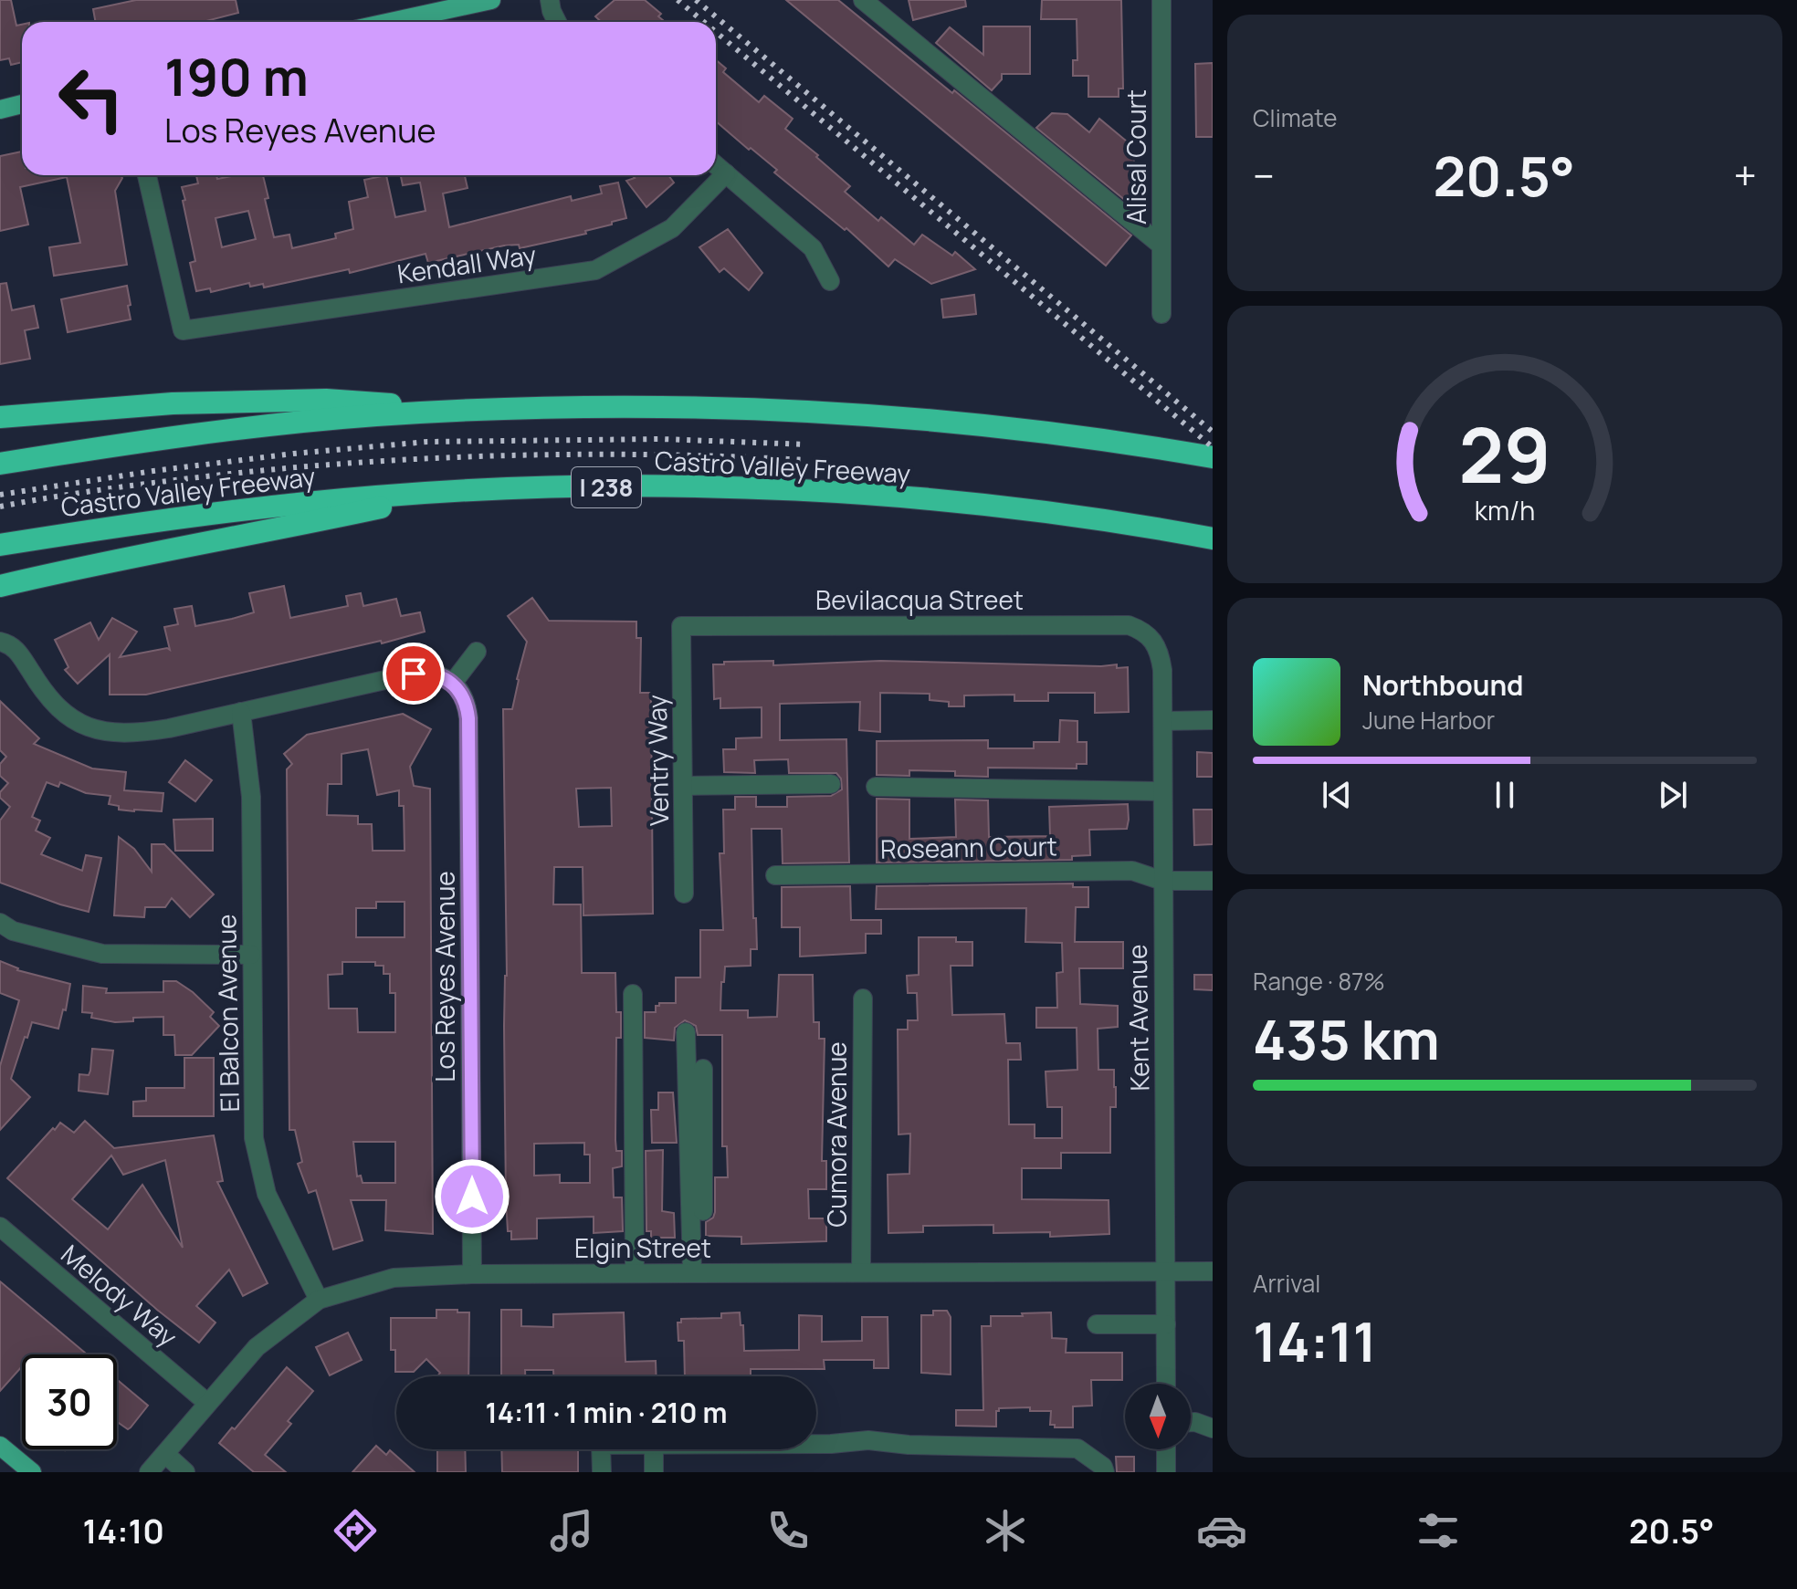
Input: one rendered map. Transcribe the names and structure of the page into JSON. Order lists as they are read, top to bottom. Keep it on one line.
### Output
{"streets":{"highway":["Castro Valley Freeway","I 238"],"street":["Alisal Court","Kendall Way","Bevilacqua Street","Ventry Way","Roseann Court","Los Reyes Avenue","El Balcon Avenue","Kent Avenue","Cumora Avenue","Elgin Street","Melody Way"]},"crossings":[["Bevilacqua Street","Ventry Way"],["Bevilacqua Street","Kent Avenue"],["Roseann Court","Kent Avenue"],["Los Reyes Avenue","Elgin Street"],["El Balcon Avenue","Elgin Street"],["Kent Avenue","Elgin Street"],["Cumora Avenue","Elgin Street"],["Elgin Street","Melody Way"]],"north":"bottom","page":{"tile":["Climate",["Range · 87%","435 km"],["Arrival","14:11"]],"turn":["190 m","Los Reyes Avenue"],"heat":["−","20.5°","+"],"song":["Northbound","June Harbor"],"limit":"30","trip":"14:11 · 1 min · 210 m","tabs":["14:10","20.5°"],"gauge":["29","km/h"]}}
